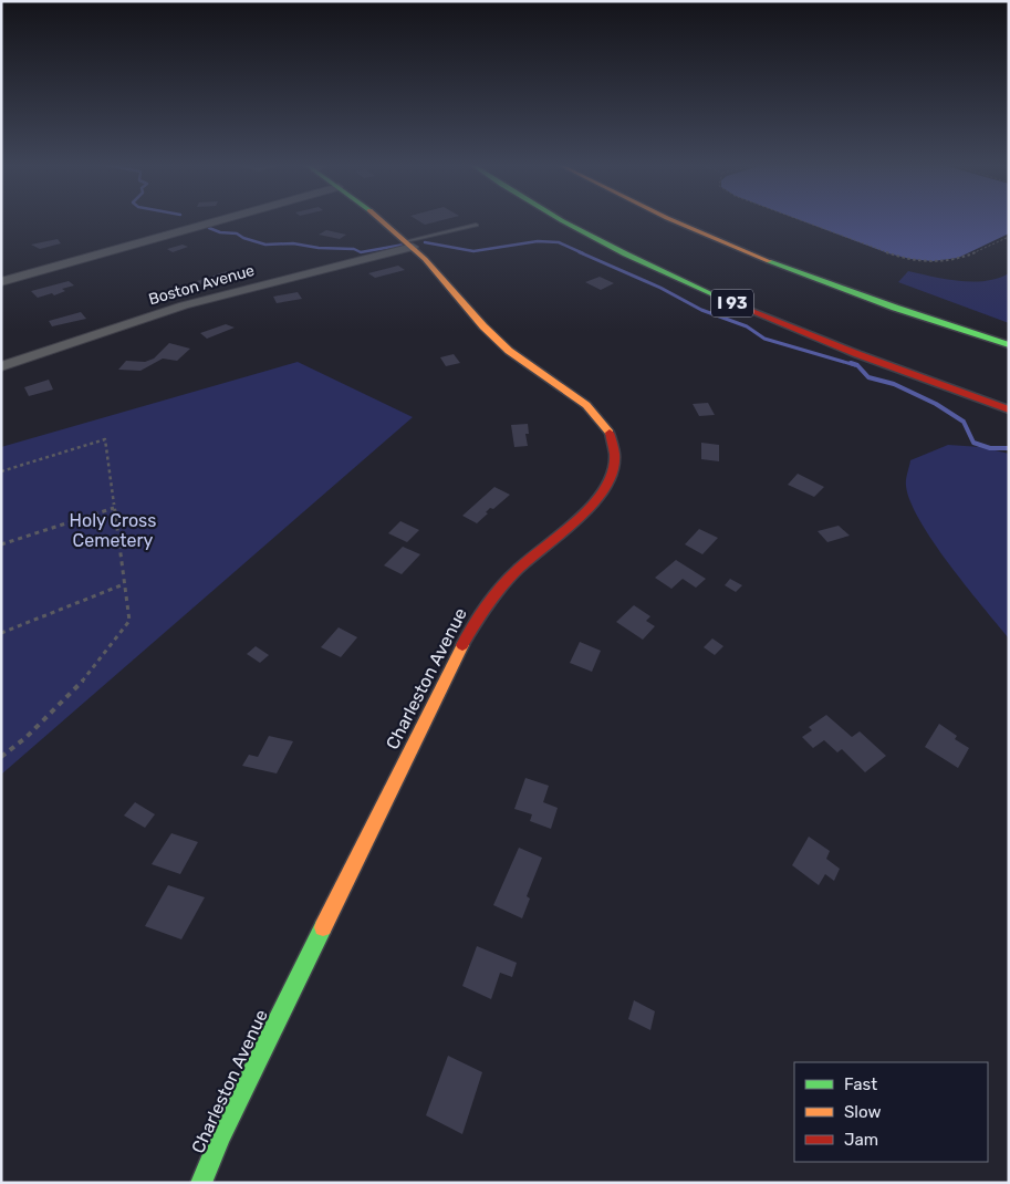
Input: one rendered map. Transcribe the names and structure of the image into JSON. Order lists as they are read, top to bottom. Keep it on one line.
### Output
{"streets":{"main road":["I 93","Charleston Avenue"],"street":["Boston Avenue"]},"crossings":[["Boston Avenue","Charleston Avenue"]],"parks":["Holy Cross Cemetery"],"legend":["Fast","Slow","Jam"]}
